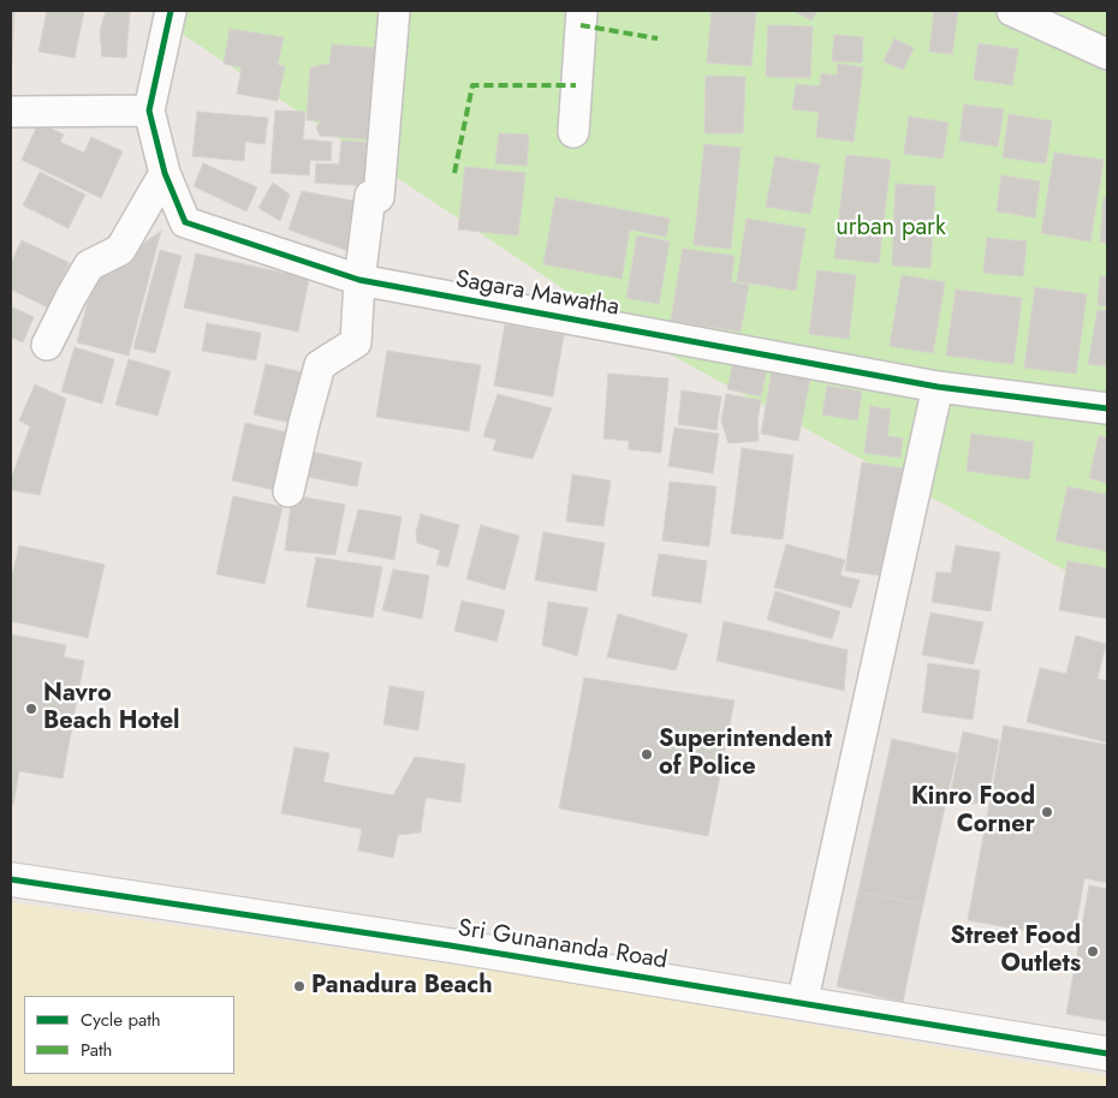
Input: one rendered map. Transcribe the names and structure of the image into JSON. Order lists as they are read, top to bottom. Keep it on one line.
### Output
{"streets":{"street":["Sagara Mawatha","Sri Gunananda Road"]},"parks":["urban park"],"places":["Navro Beach Hotel","Superintendent of Police","Kinro Food Corner","Street Food Outlets","Panadura Beach"],"legend":["Cycle path","Path"]}
